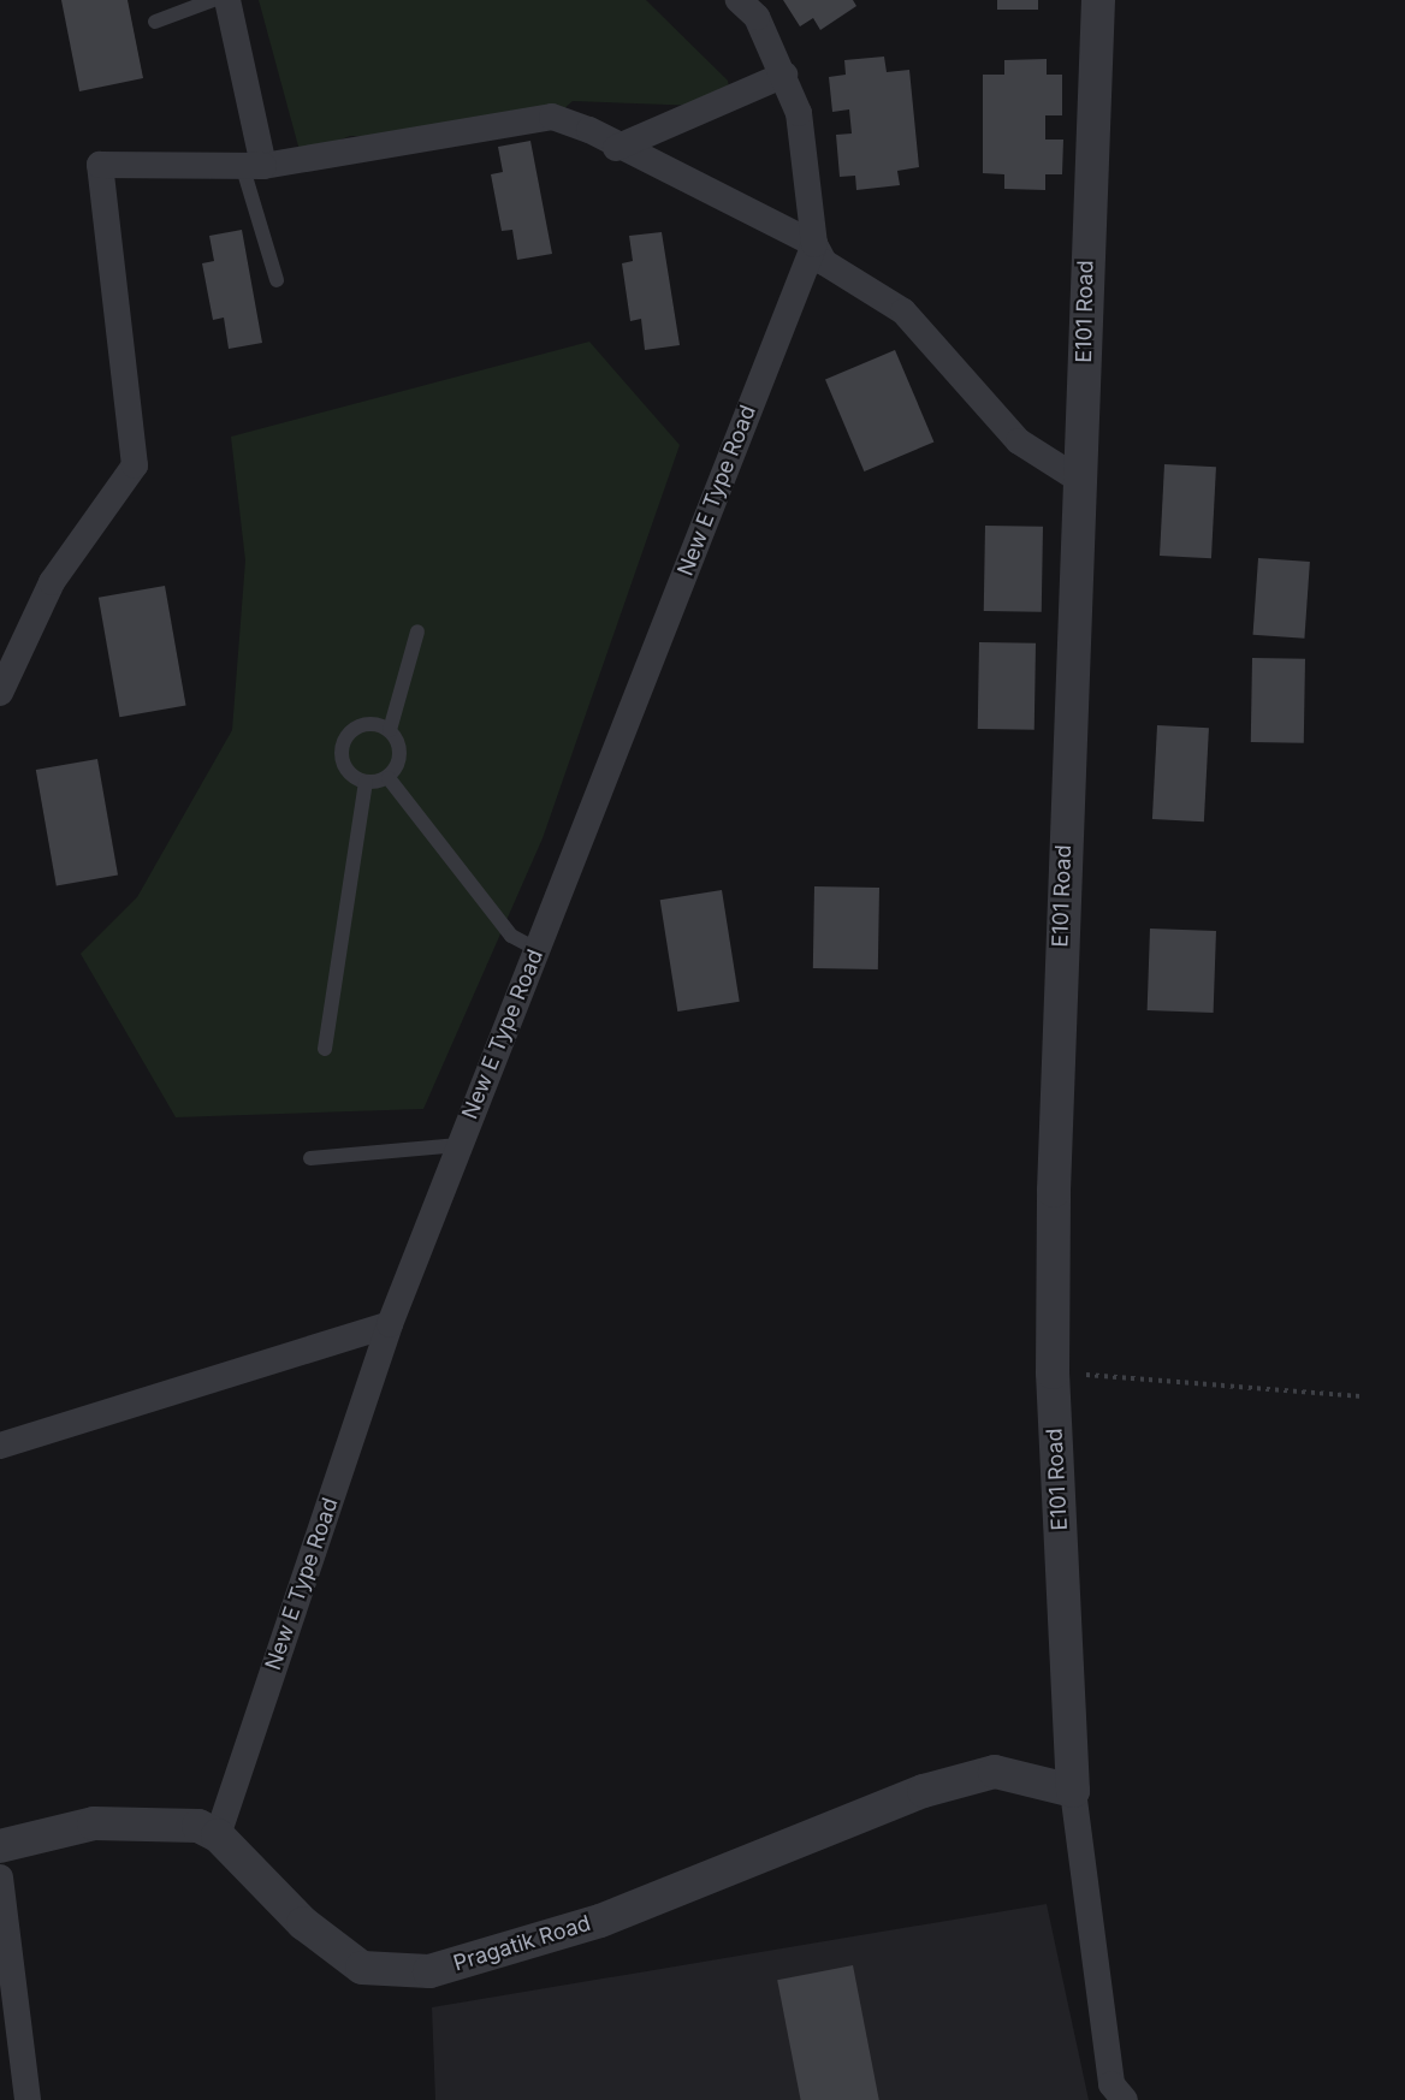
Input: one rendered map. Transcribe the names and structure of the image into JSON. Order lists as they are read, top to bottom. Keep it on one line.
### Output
{"streets":{"street":["E101 Road","New E Type Road","Pragatik Road"]},"crossings":[["E101 Road","Pragatik Road"],["New E Type Road","Pragatik Road"]]}
